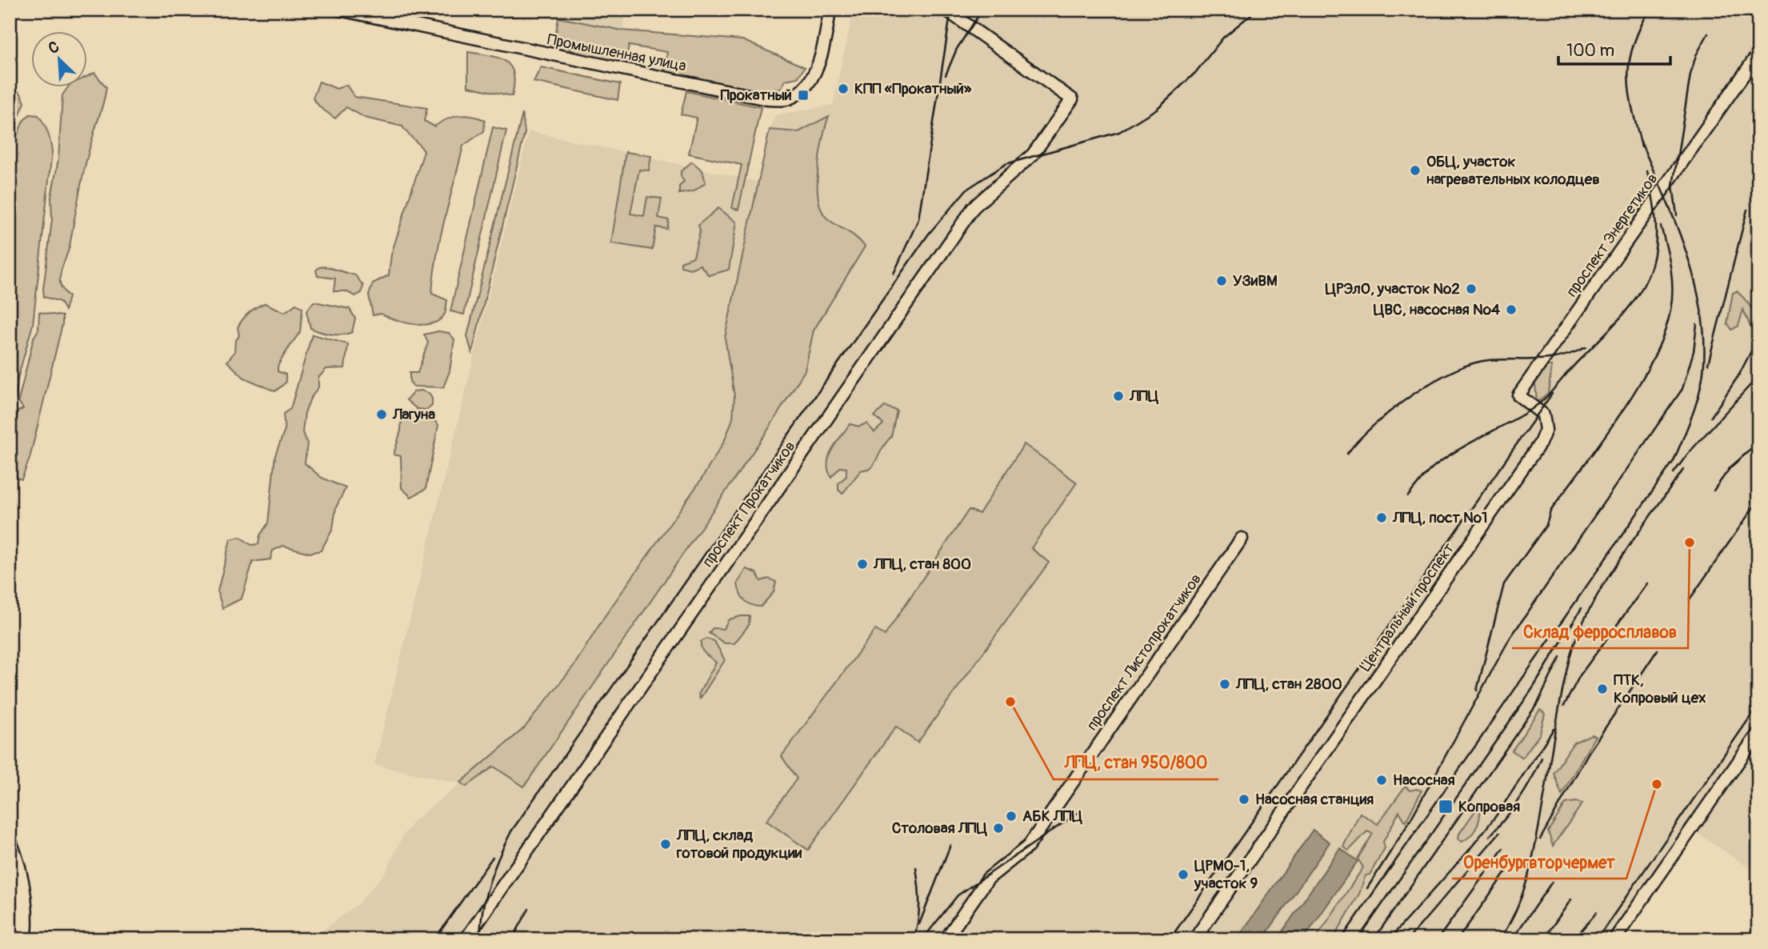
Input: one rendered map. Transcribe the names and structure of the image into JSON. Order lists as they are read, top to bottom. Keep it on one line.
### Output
{"streets":{"street":["Промышленная улица","проспект Энергетиков","проспект Прокатчиков","Центральный проспект","проспект Листопрокатчиков"]},"crossings":[["проспект Энергетиков","Центральный проспект"]],"places":{"other":["КПП «Прокатный»","ОБЦ, участок нагревательных колодцев","УЗиВМ","ЦРЭлО, участок №2","ЦВС, насосная №4","ЛПЦ","Лагуна","ЛПЦ, пост №1","Склад ферросплавов","ЛПЦ, стан 800","ЛПЦ, стан 2800","ПТК, Копровый цех","ЛПЦ, стан 950/800","Насосная","Оренбургвторчермет","Насосная станция","АБК ЛПЦ","Столовая ЛПЦ","ЛПЦ, склад готовой продукции","ЦРМО-1, участок 9"],"transit":["Прокатный","Копровая"]},"scale_bar":"100 m","north":"top left"}
